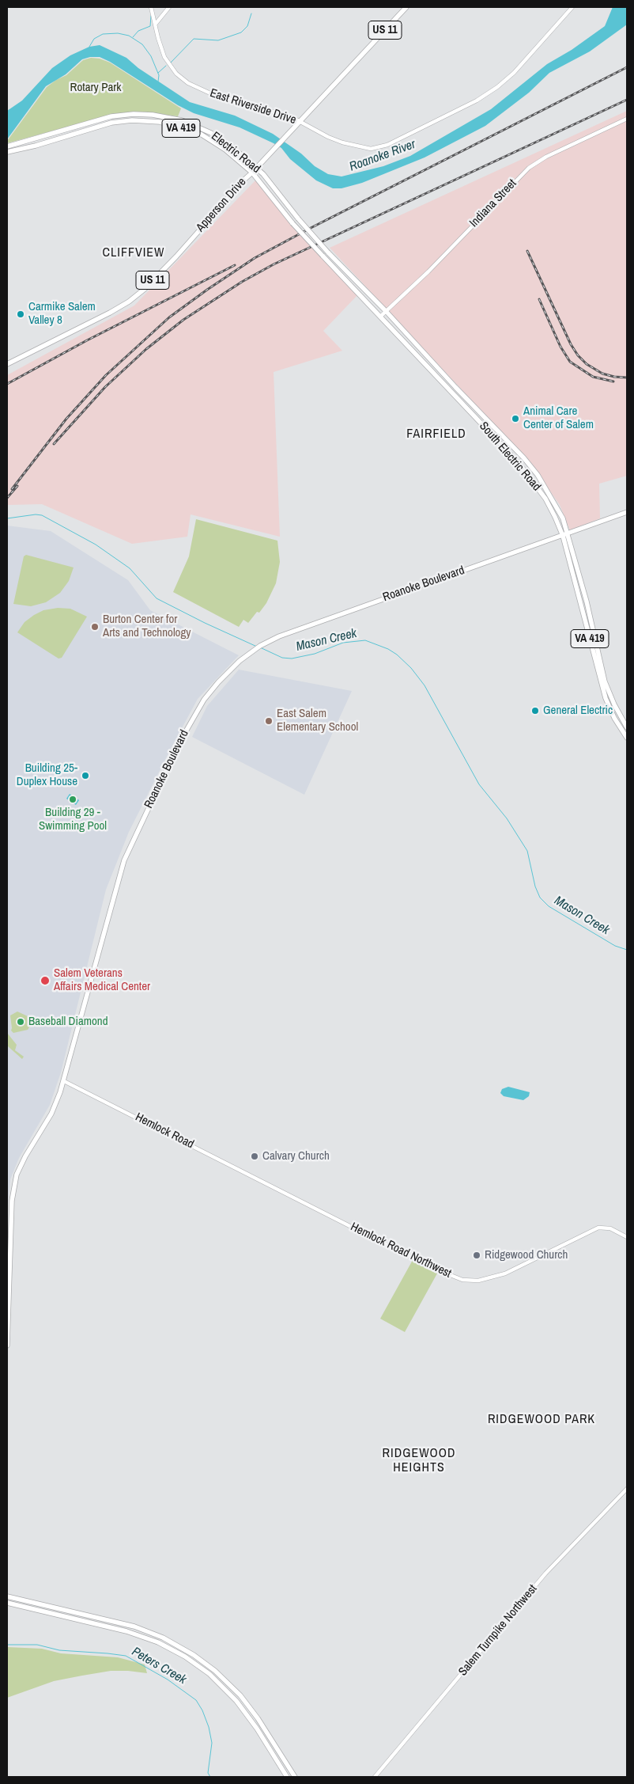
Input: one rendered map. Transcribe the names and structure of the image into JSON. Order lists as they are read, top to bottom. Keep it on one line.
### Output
{"streets":{"main road":["US 11","VA 419","Electric Road","Apperson Drive","South Electric Road","Roanoke Boulevard"],"street":["East Riverside Drive","Indiana Street","Hemlock Road","Hemlock Road Northwest","Salem Turnpike Northwest"]},"crossings":[["East Riverside Drive","Apperson Drive"],["Electric Road","Indiana Street"],["Electric Road","Apperson Drive"],["Electric Road","South Electric Road"],["Indiana Street","South Electric Road"],["South Electric Road","Roanoke Boulevard"],["Roanoke Boulevard","Hemlock Road"],["Hemlock Road","Hemlock Road Northwest"]],"districts":["CLIFFVIEW","FAIRFIELD","RIDGEWOOD PARK","RIDGEWOOD HEIGHTS"],"water":["Roanoke River","Mason Creek","Peters Creek"],"parks":["Rotary Park"],"places":["Carmike Salem Valley 8","Animal Care Center of Salem","Burton Center for Arts and Technology","General Electric","East Salem Elementary School","Building 25- Duplex House","Building 29 - Swimming Pool","Salem Veterans Affairs Medical Center","Baseball Diamond","Calvary Church","Ridgewood Church"]}
